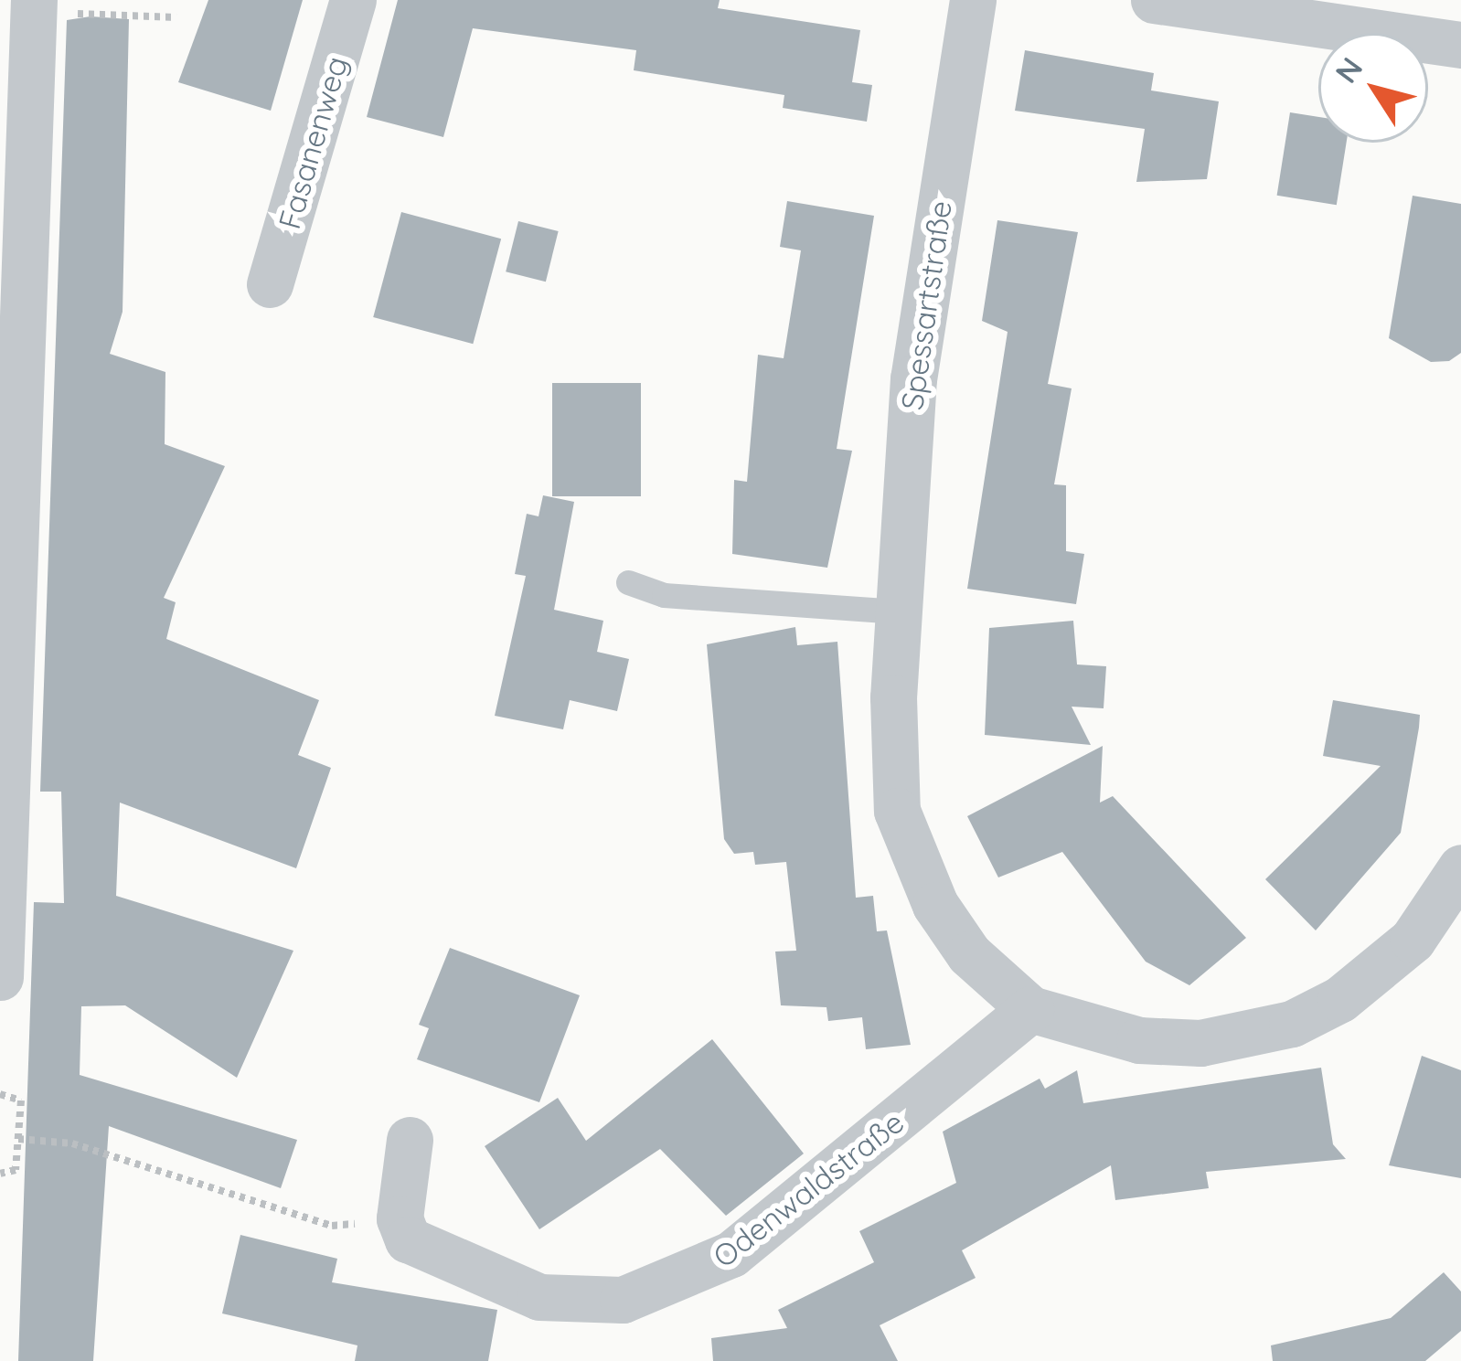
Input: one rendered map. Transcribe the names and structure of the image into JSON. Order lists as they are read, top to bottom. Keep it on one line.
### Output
{"streets":{"street":["Fasanenweg","Spessartstraße","Odenwaldstraße"]},"crossings":[["Spessartstraße","Odenwaldstraße"]],"north":"top left"}
